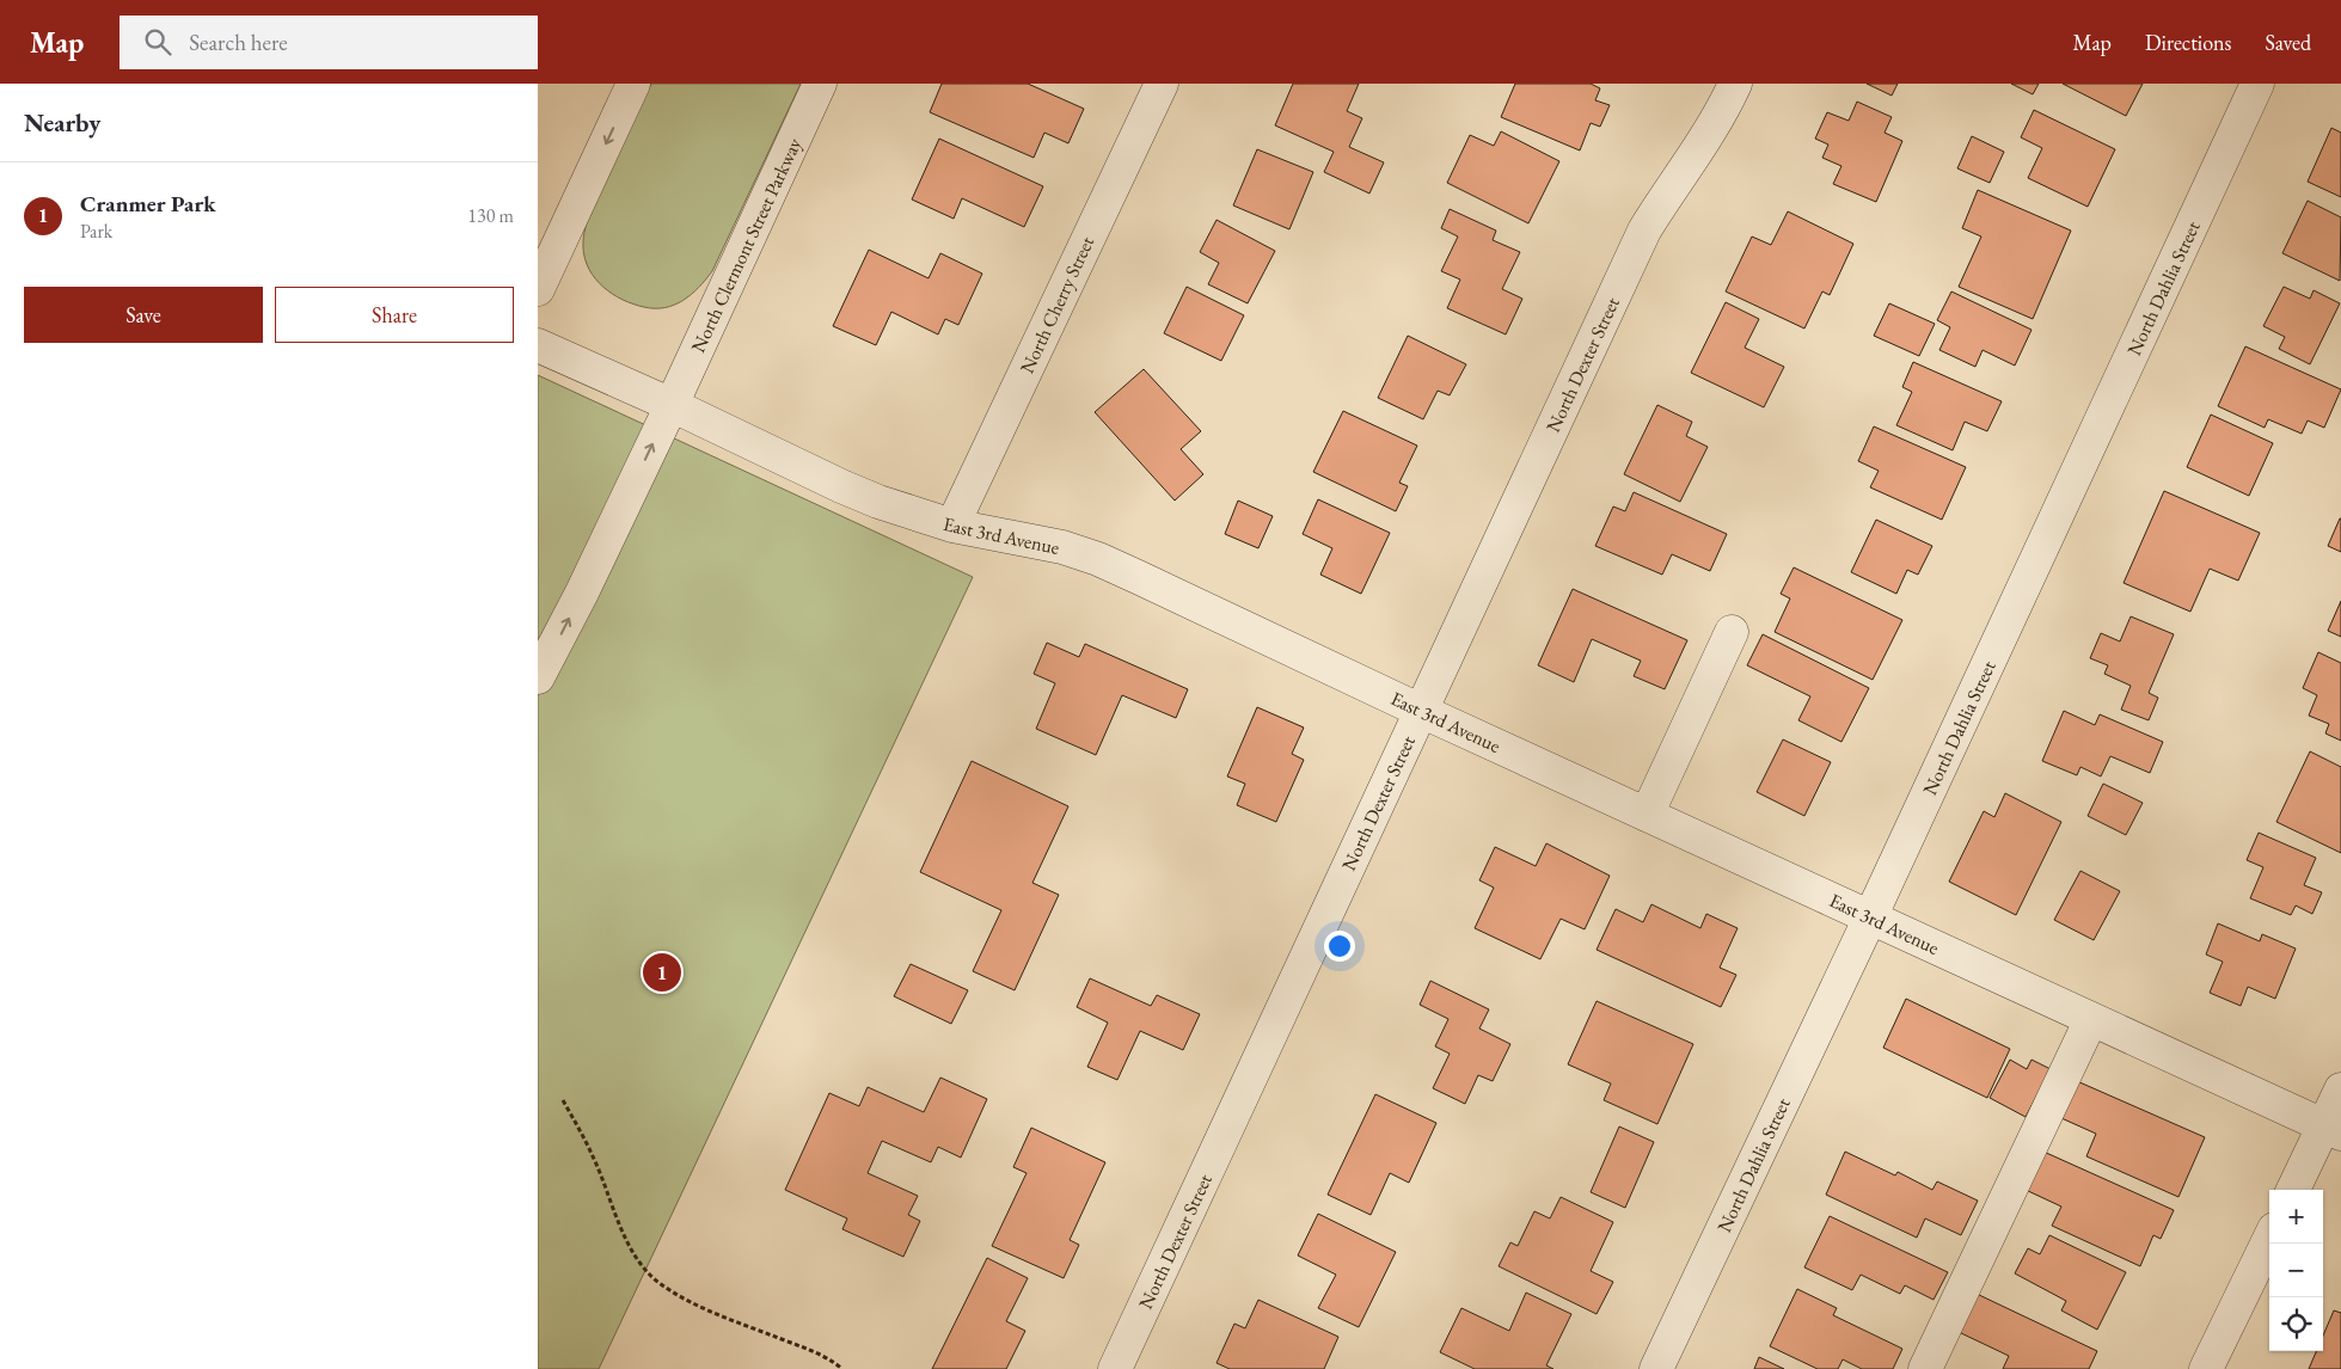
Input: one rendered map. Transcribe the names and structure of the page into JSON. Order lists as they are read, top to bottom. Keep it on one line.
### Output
{"streets":{"street":["North Clermont Street Parkway","North Dahlia Street","North Cherry Street","North Dexter Street","East 3rd Avenue"]},"crossings":[["North Clermont Street Parkway","East 3rd Avenue"],["North Dahlia Street","East 3rd Avenue"],["North Cherry Street","East 3rd Avenue"],["North Dexter Street","East 3rd Avenue"]],"one_way":["North Clermont Street Parkway"],"page":{"header":"Map","search":"Search here","nav":["Map","Directions","Saved"],"heading":"Nearby","list":[{"mark":"1","name":"Cranmer Park","note":"Park","value":"130 m"}],"buttons":["Save","Share"],"pins":"1","map_buttons":["+","−"]}}
